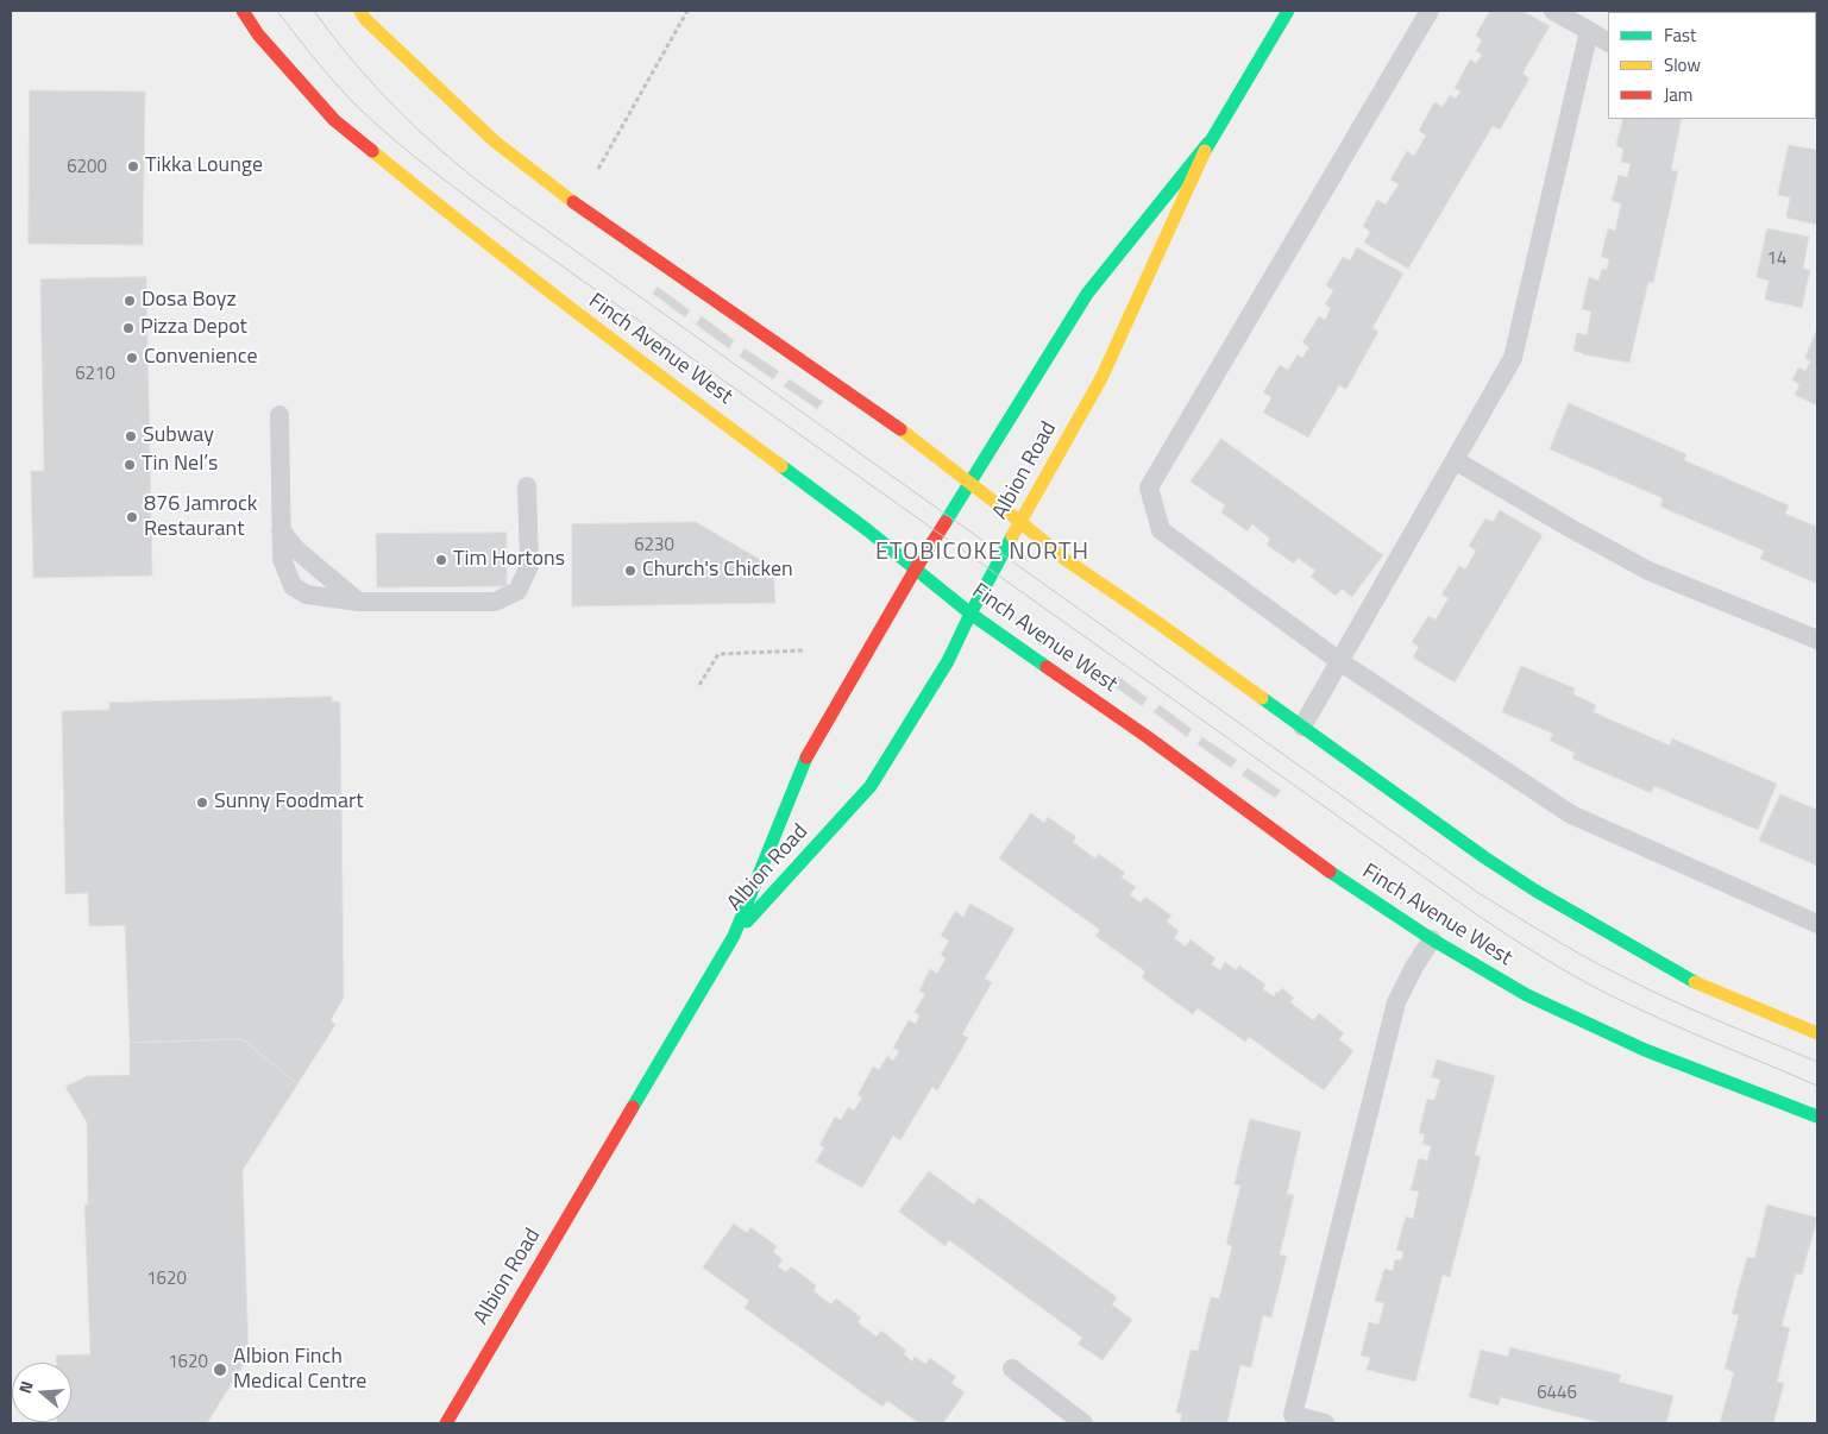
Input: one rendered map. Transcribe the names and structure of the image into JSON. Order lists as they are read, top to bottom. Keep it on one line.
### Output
{"streets":{"main road":["Finch Avenue West","Albion Road"]},"crossings":[["Finch Avenue West","Albion Road"]],"districts":["ETOBICOKE NORTH"],"places":["Tikka Lounge","Dosa Boyz","Pizza Depot","Convenience","Subway","Tin Nel’s","876 Jamrock Restaurant","Tim Hortons","Church's Chicken","Sunny Foodmart","Albion Finch Medical Centre"],"house_numbers":["6200","14","6210","6230","1620","1620","6446"],"legend":["Fast","Slow","Jam"],"north":"left"}
